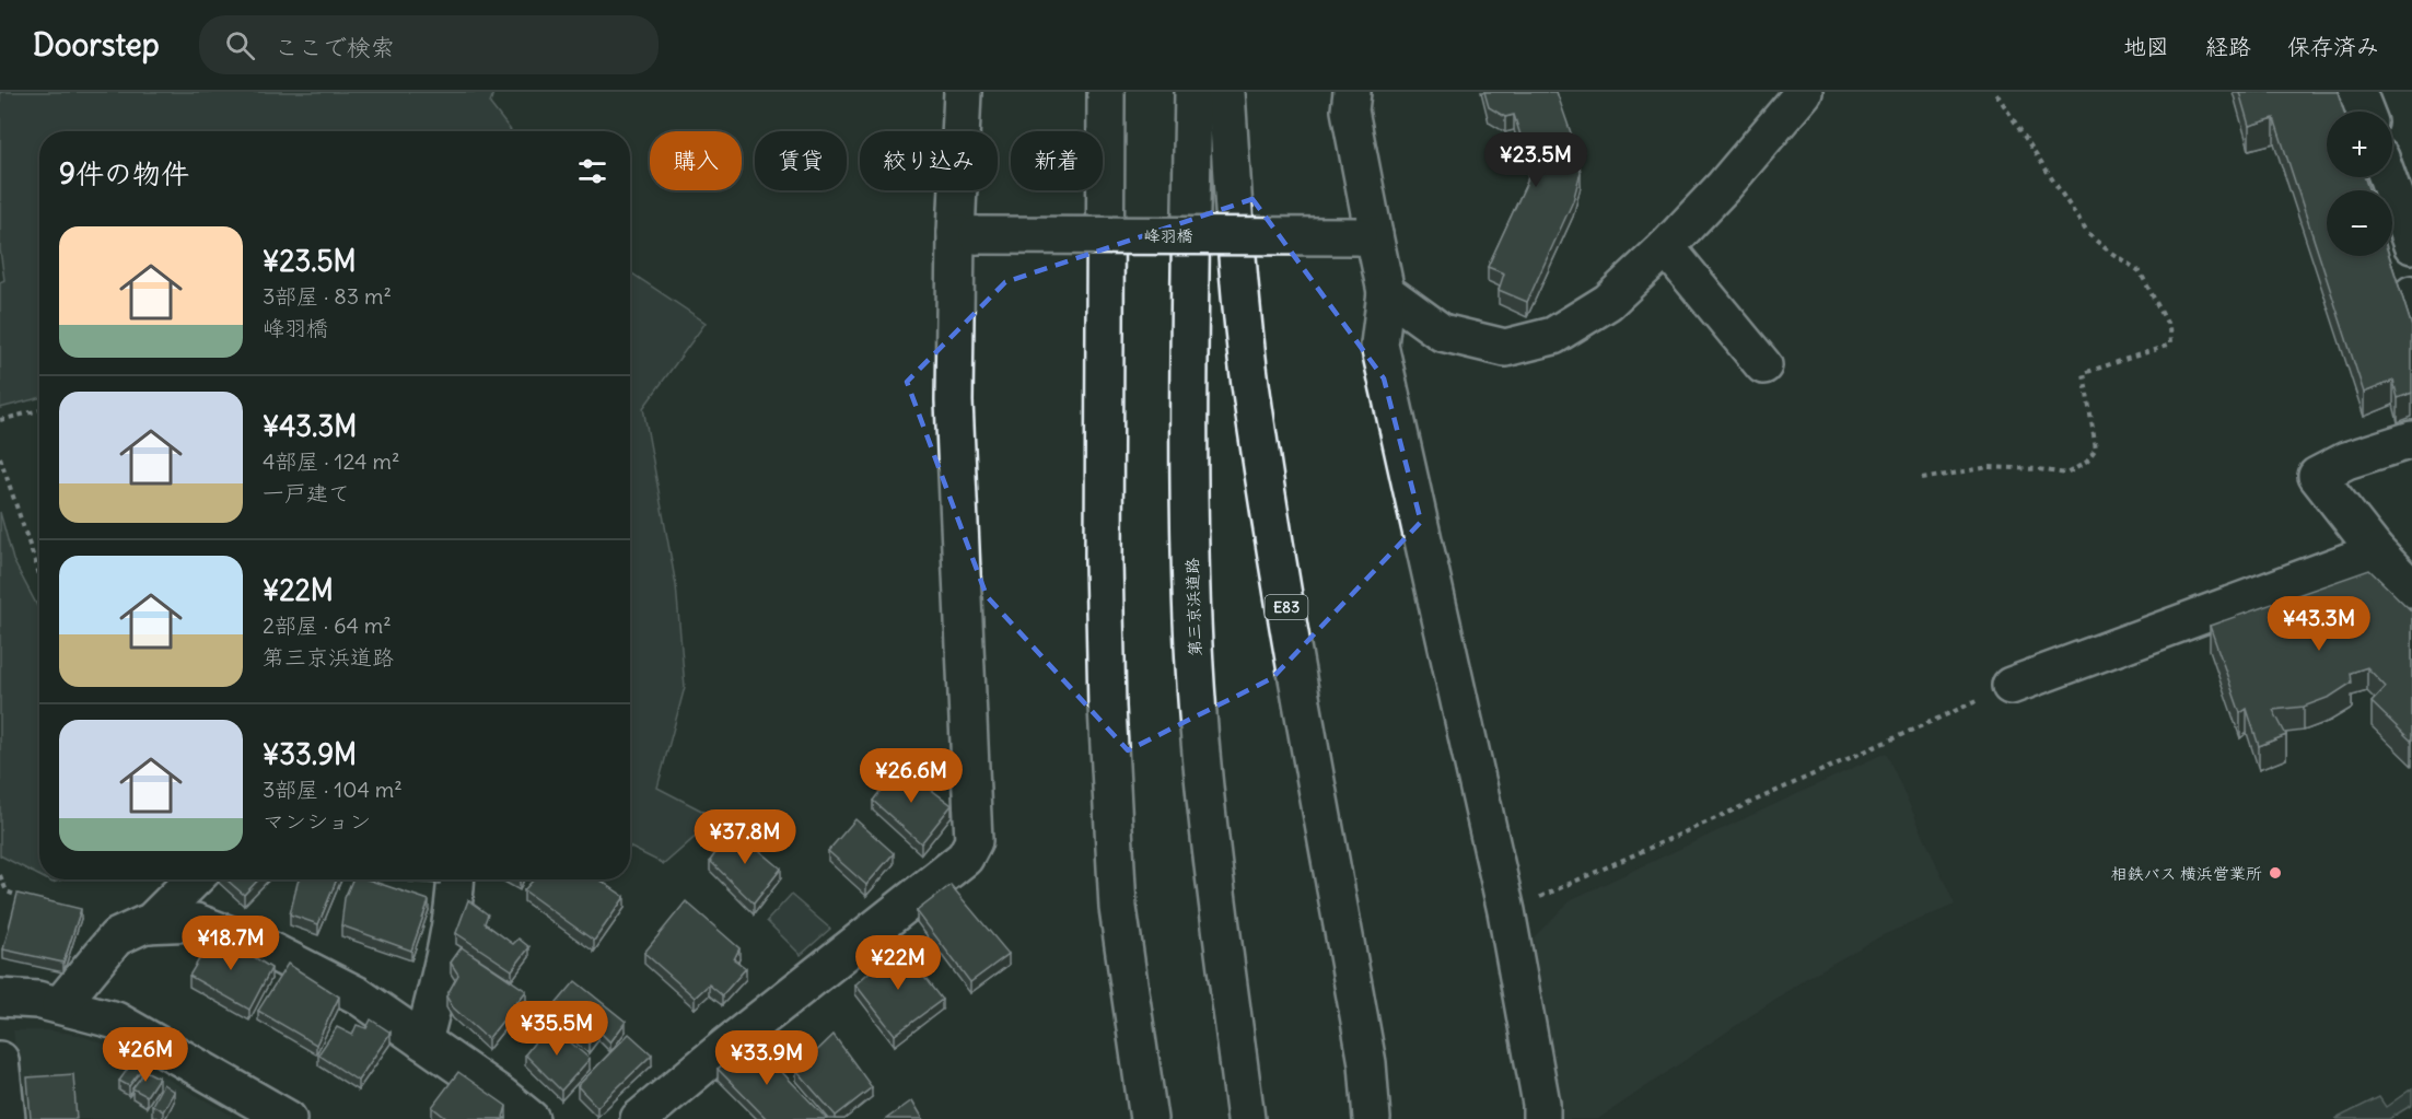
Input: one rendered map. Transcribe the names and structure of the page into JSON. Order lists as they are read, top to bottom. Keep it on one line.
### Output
{"streets":{"main road":["峰羽橋","第三京浜道路","E83"]},"places":["相鉄バス 横浜営業所"],"page":{"header":"Doorstep","search":"ここで検索","nav":["地図","経路","保存済み"],"map_buttons":["+","−"],"chip":["購入","賃貸","絞り込み","新着"],"heading":"9件の物件","price":["¥23.5M","¥43.3M","¥26.6M","¥37.8M","¥18.7M","¥22M","¥35.5M","¥26M","¥33.9M"],"list":[{"name":"¥23.5M","note":"3部屋 · 83 m² · 峰羽橋"},{"name":"¥43.3M","note":"4部屋 · 124 m² · 一戸建て"},{"name":"¥22M","note":"2部屋 · 64 m² · 第三京浜道路"},{"name":"¥33.9M","note":"3部屋 · 104 m² · マンション"}]}}
